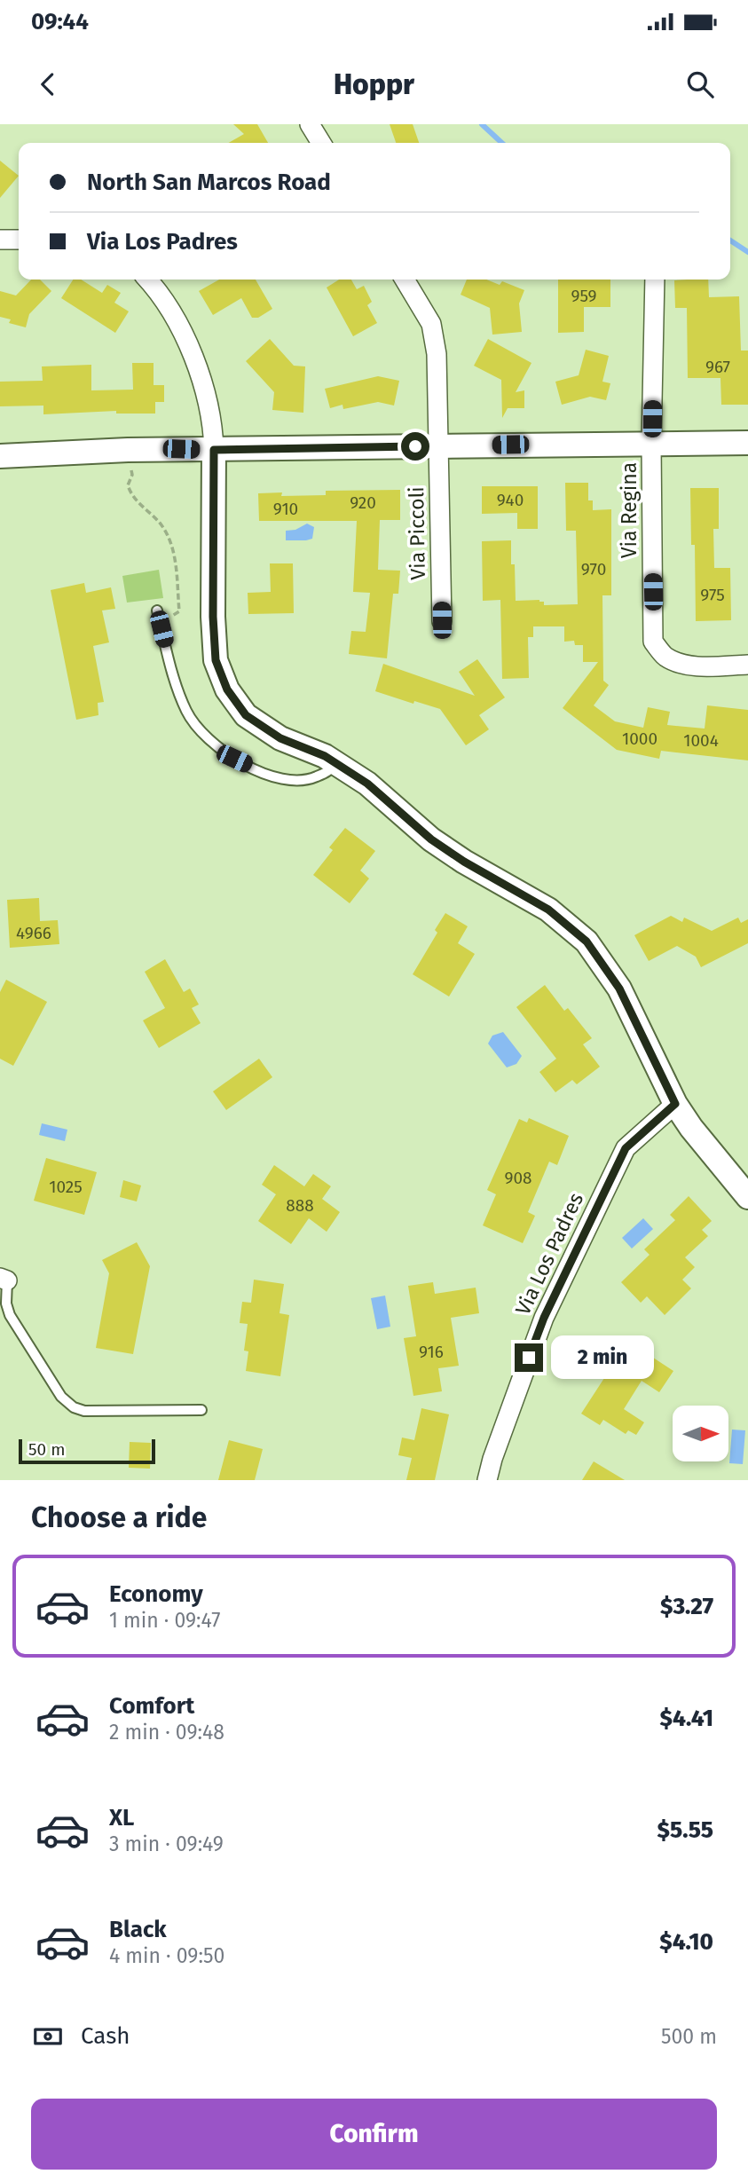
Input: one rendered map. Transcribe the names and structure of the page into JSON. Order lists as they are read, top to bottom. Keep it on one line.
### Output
{"streets":{"street":["Via Regina","Via Piccoli","Via Los Padres"]},"house_numbers":["959","967","940","920","910","970","975","1000","1004","4966","908","1025","888","916"],"scale_bar":"50 m","north":"right","page":{"status":"09:44","header":"Hoppr","banner":["North San Marcos Road","Via Los Padres"],"bubble":"2 min","scale":"50 m","heading":"Choose a ride","list":[{"name":"Economy","note":"1 min · 09:47","value":"$3.27"},{"name":"Comfort","note":"2 min · 09:48","value":"$4.41"},{"name":"XL","note":"3 min · 09:49","value":"$5.55"},{"name":"Black","note":"4 min · 09:50","value":"$4.10"}],"pay":["Cash","500 m"],"buttons":"Confirm"}}
